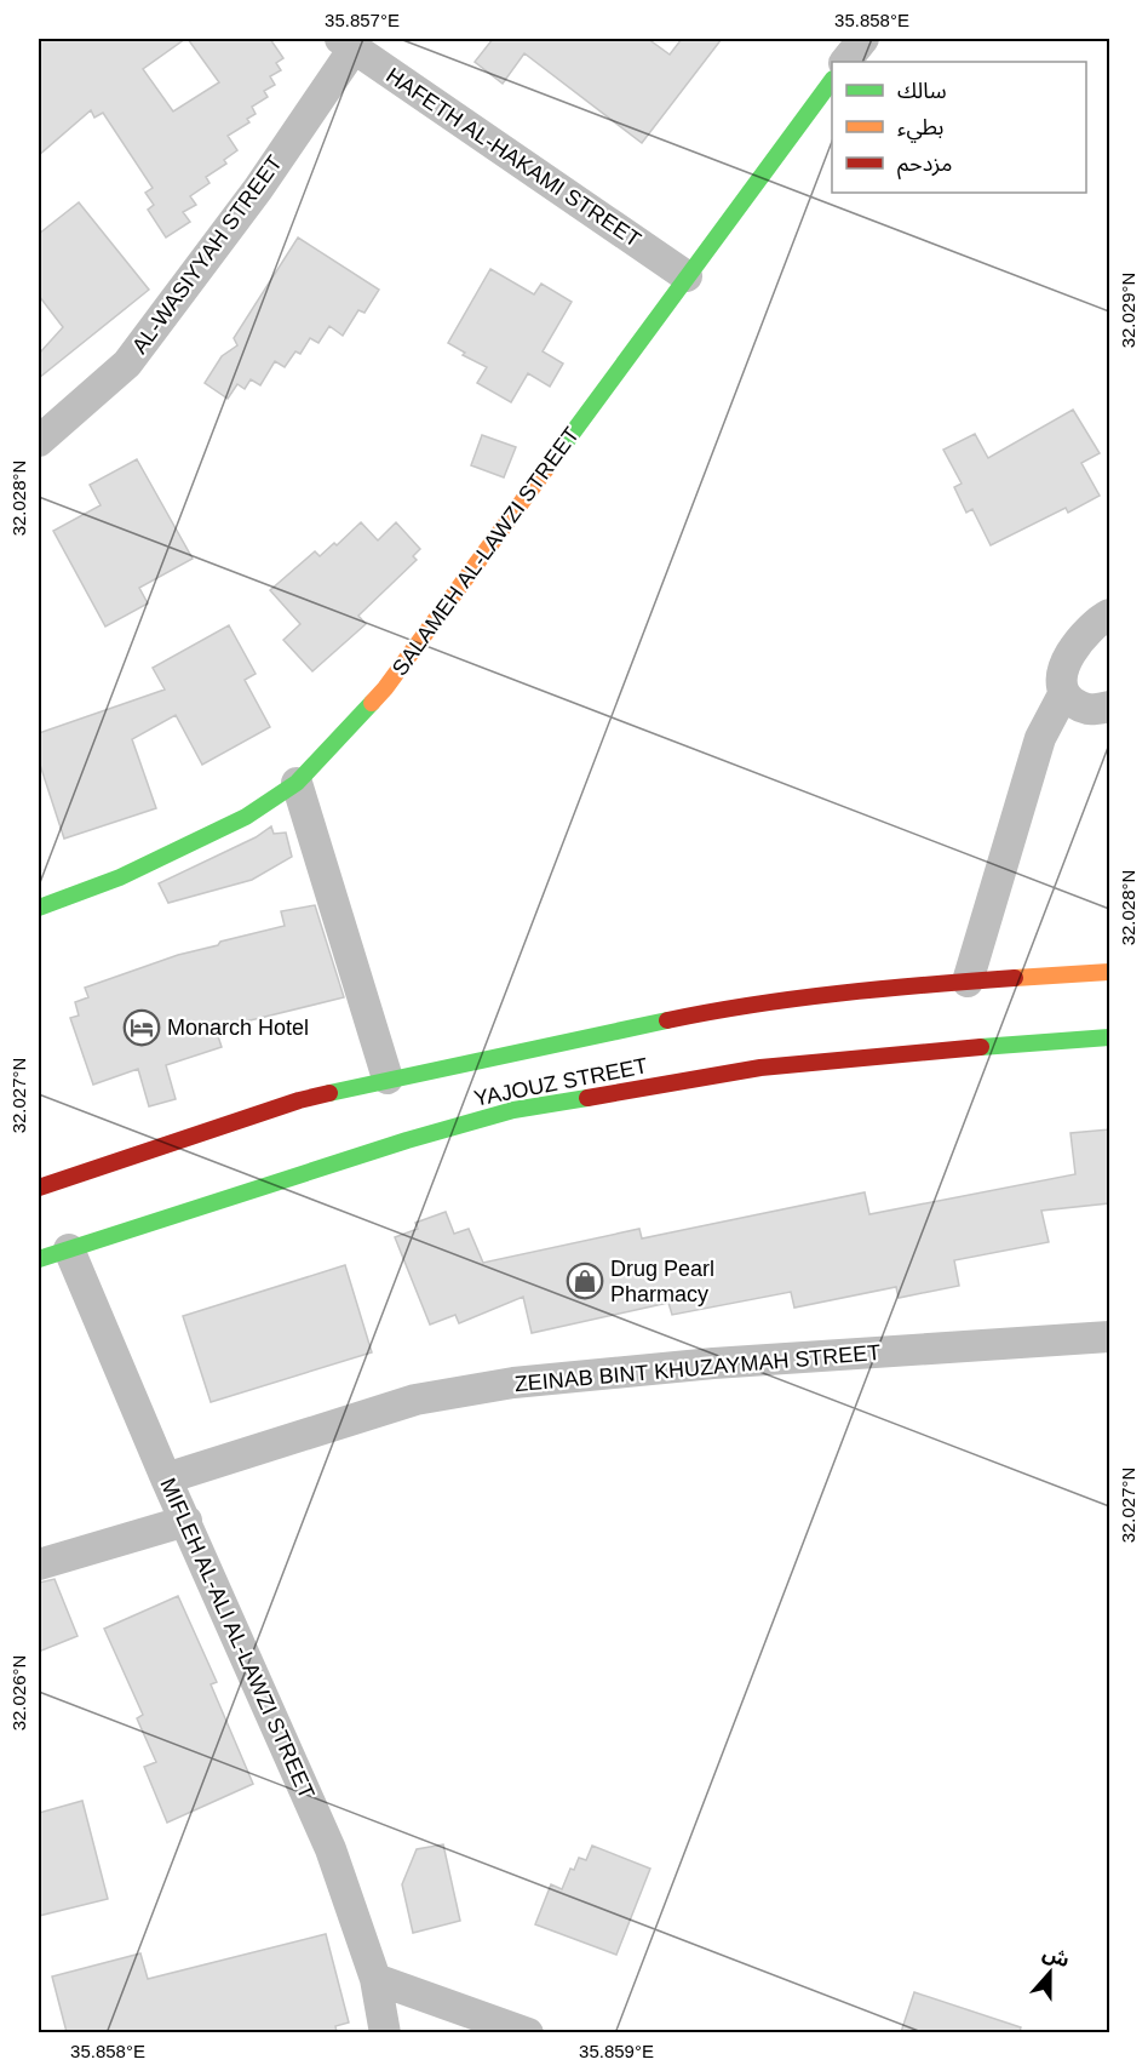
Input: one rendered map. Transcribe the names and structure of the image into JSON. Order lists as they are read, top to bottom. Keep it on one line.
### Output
{"streets":{"main road":["SALAMEH AL-LAWZI STREET","YAJOUZ STREET"],"street":["HAFETH AL-HAKAMI STREET","AL-WASIYYAH STREET","ZEINAB BINT KHUZAYMAH STREET","MIFLEH AL-ALI AL-LAWZI STREET"]},"crossings":[["HAFETH AL-HAKAMI STREET","AL-WASIYYAH STREET"],["HAFETH AL-HAKAMI STREET","SALAMEH AL-LAWZI STREET"],["YAJOUZ STREET","MIFLEH AL-ALI AL-LAWZI STREET"],["ZEINAB BINT KHUZAYMAH STREET","MIFLEH AL-ALI AL-LAWZI STREET"]],"places":{"hotel":["Monarch Hotel"],"shop":["Drug Pearl Pharmacy"]},"legend":["سالك","بطيء","مزدحم"],"north":"top","coordinates":["35.857°E","35.858°E","32.029°N","32.028°N","32.027°N","32.026°N","35.859°E"]}
